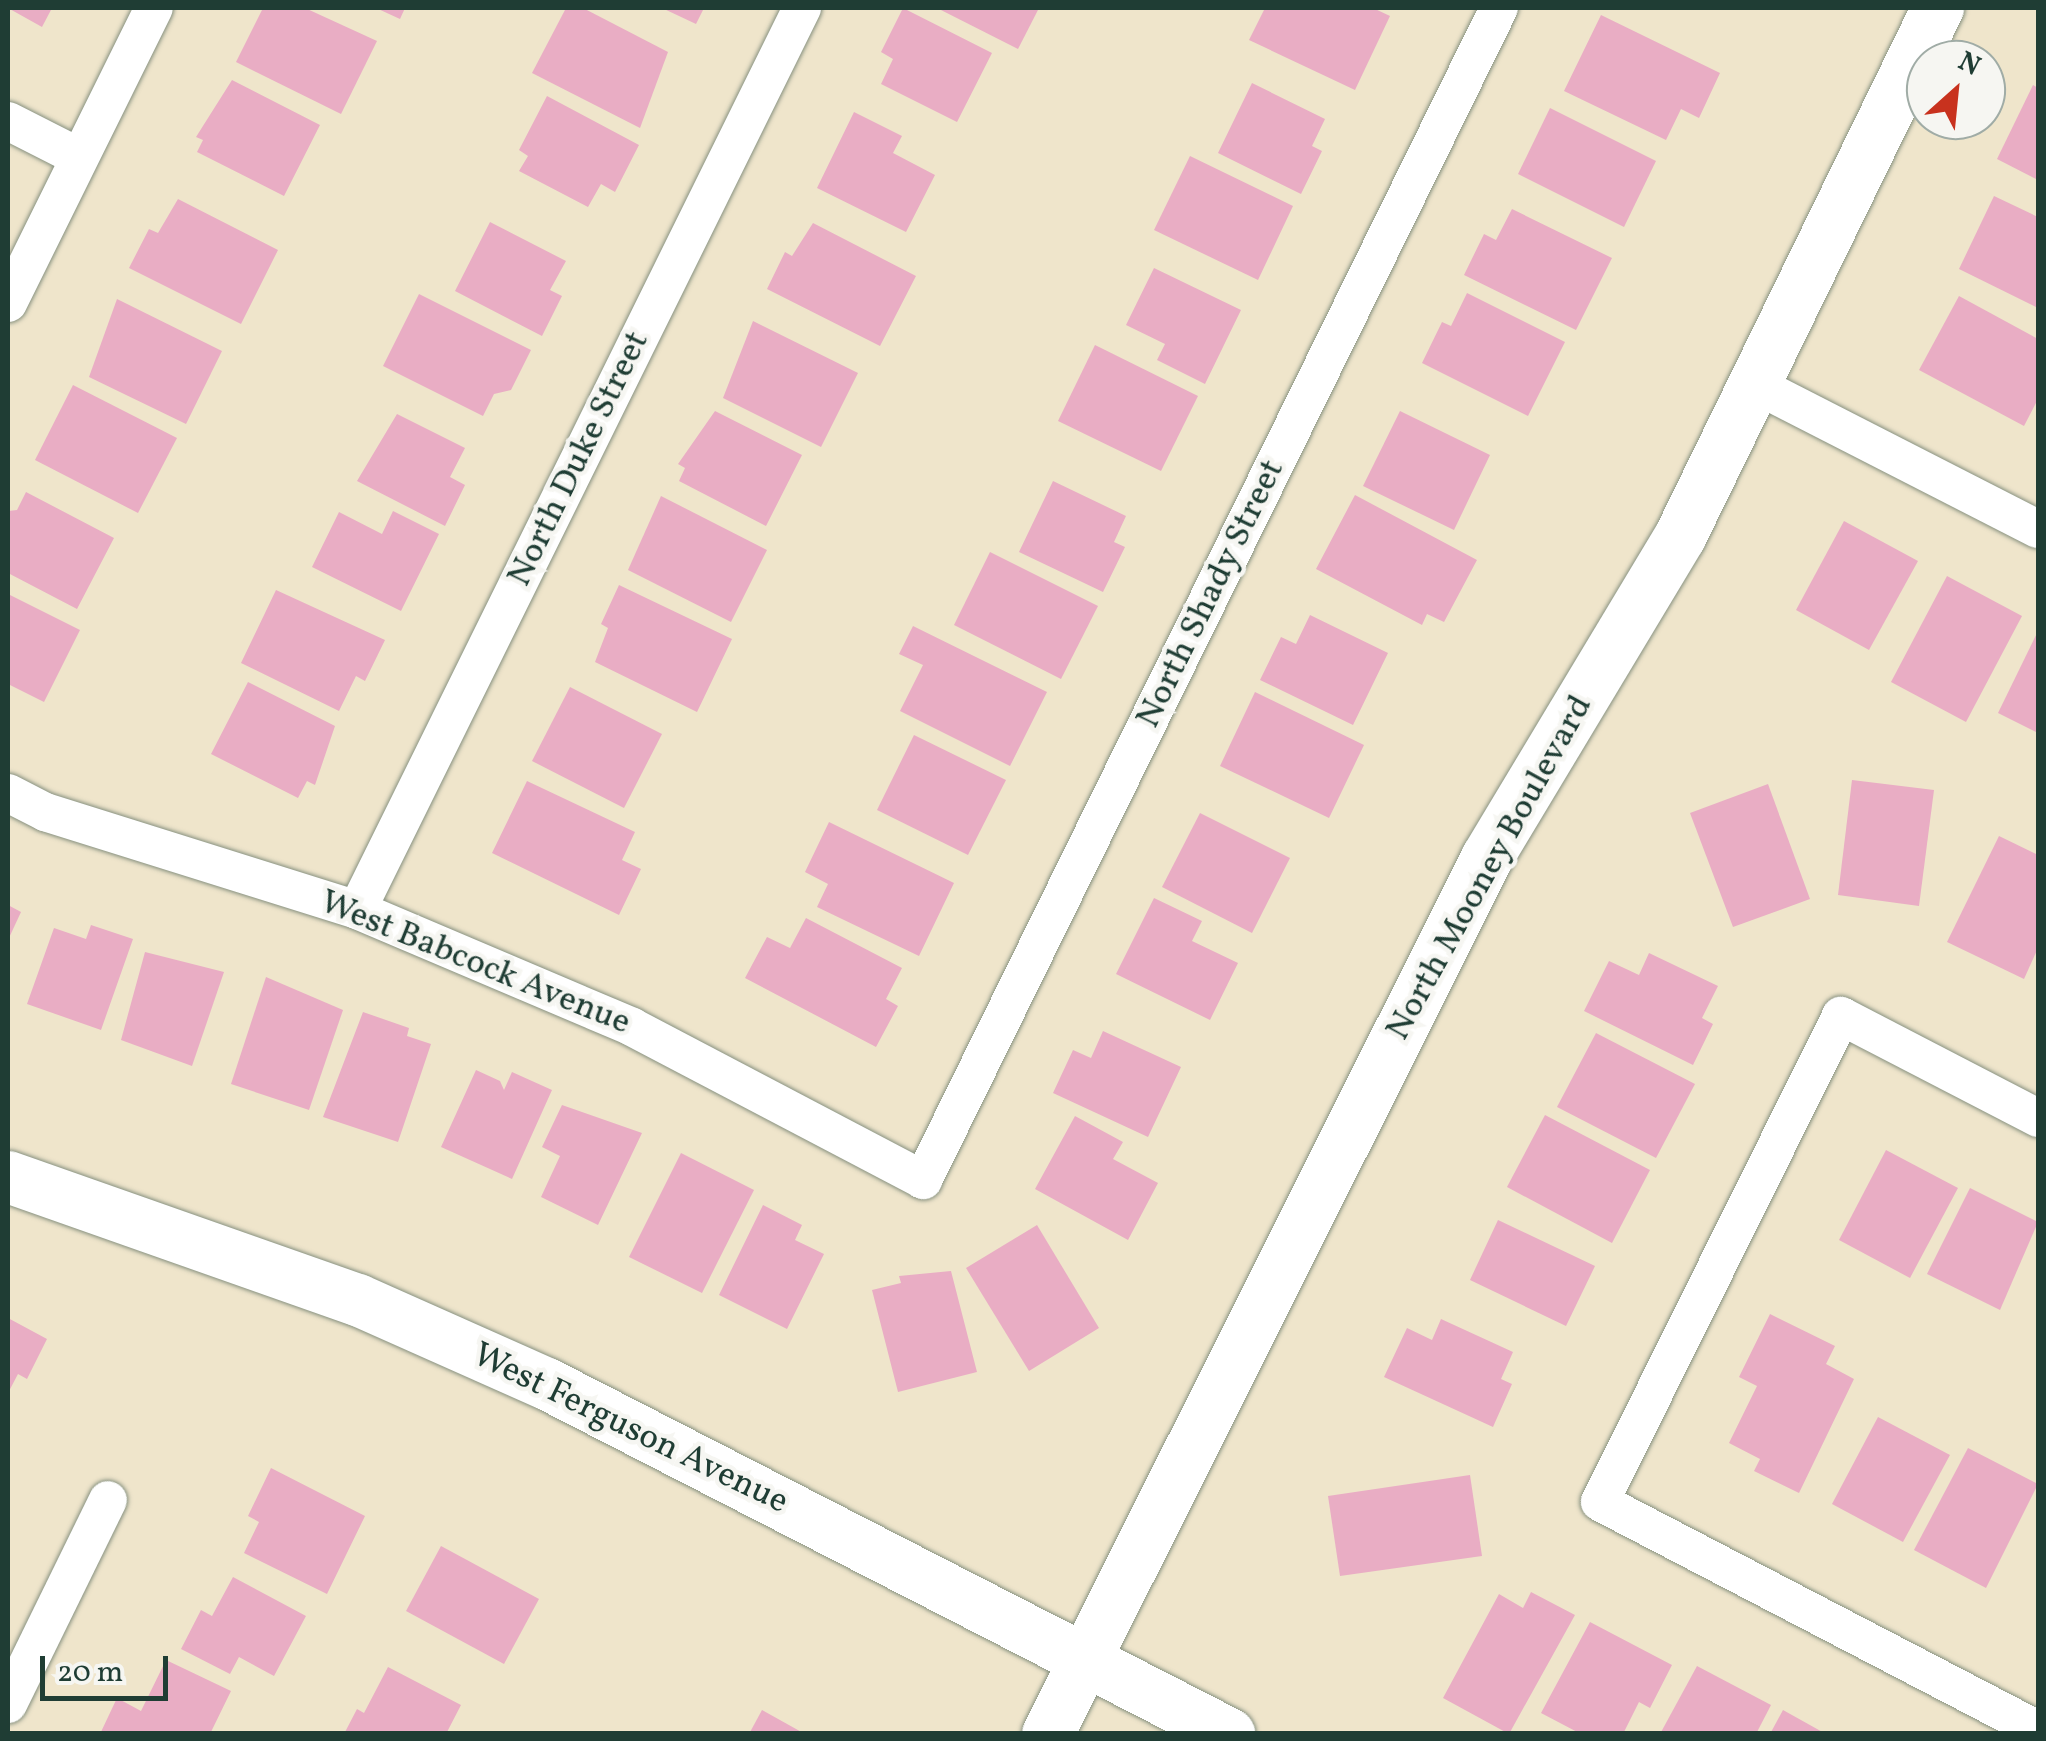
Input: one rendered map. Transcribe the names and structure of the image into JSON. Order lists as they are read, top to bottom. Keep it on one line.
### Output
{"streets":{"street":["North Duke Street","North Shady Street","North Mooney Boulevard","West Babcock Avenue","West Ferguson Avenue"]},"crossings":[["North Duke Street","West Babcock Avenue"],["North Shady Street","West Babcock Avenue"],["North Mooney Boulevard","West Ferguson Avenue"]],"scale_bar":"20 m","north":"top right"}
